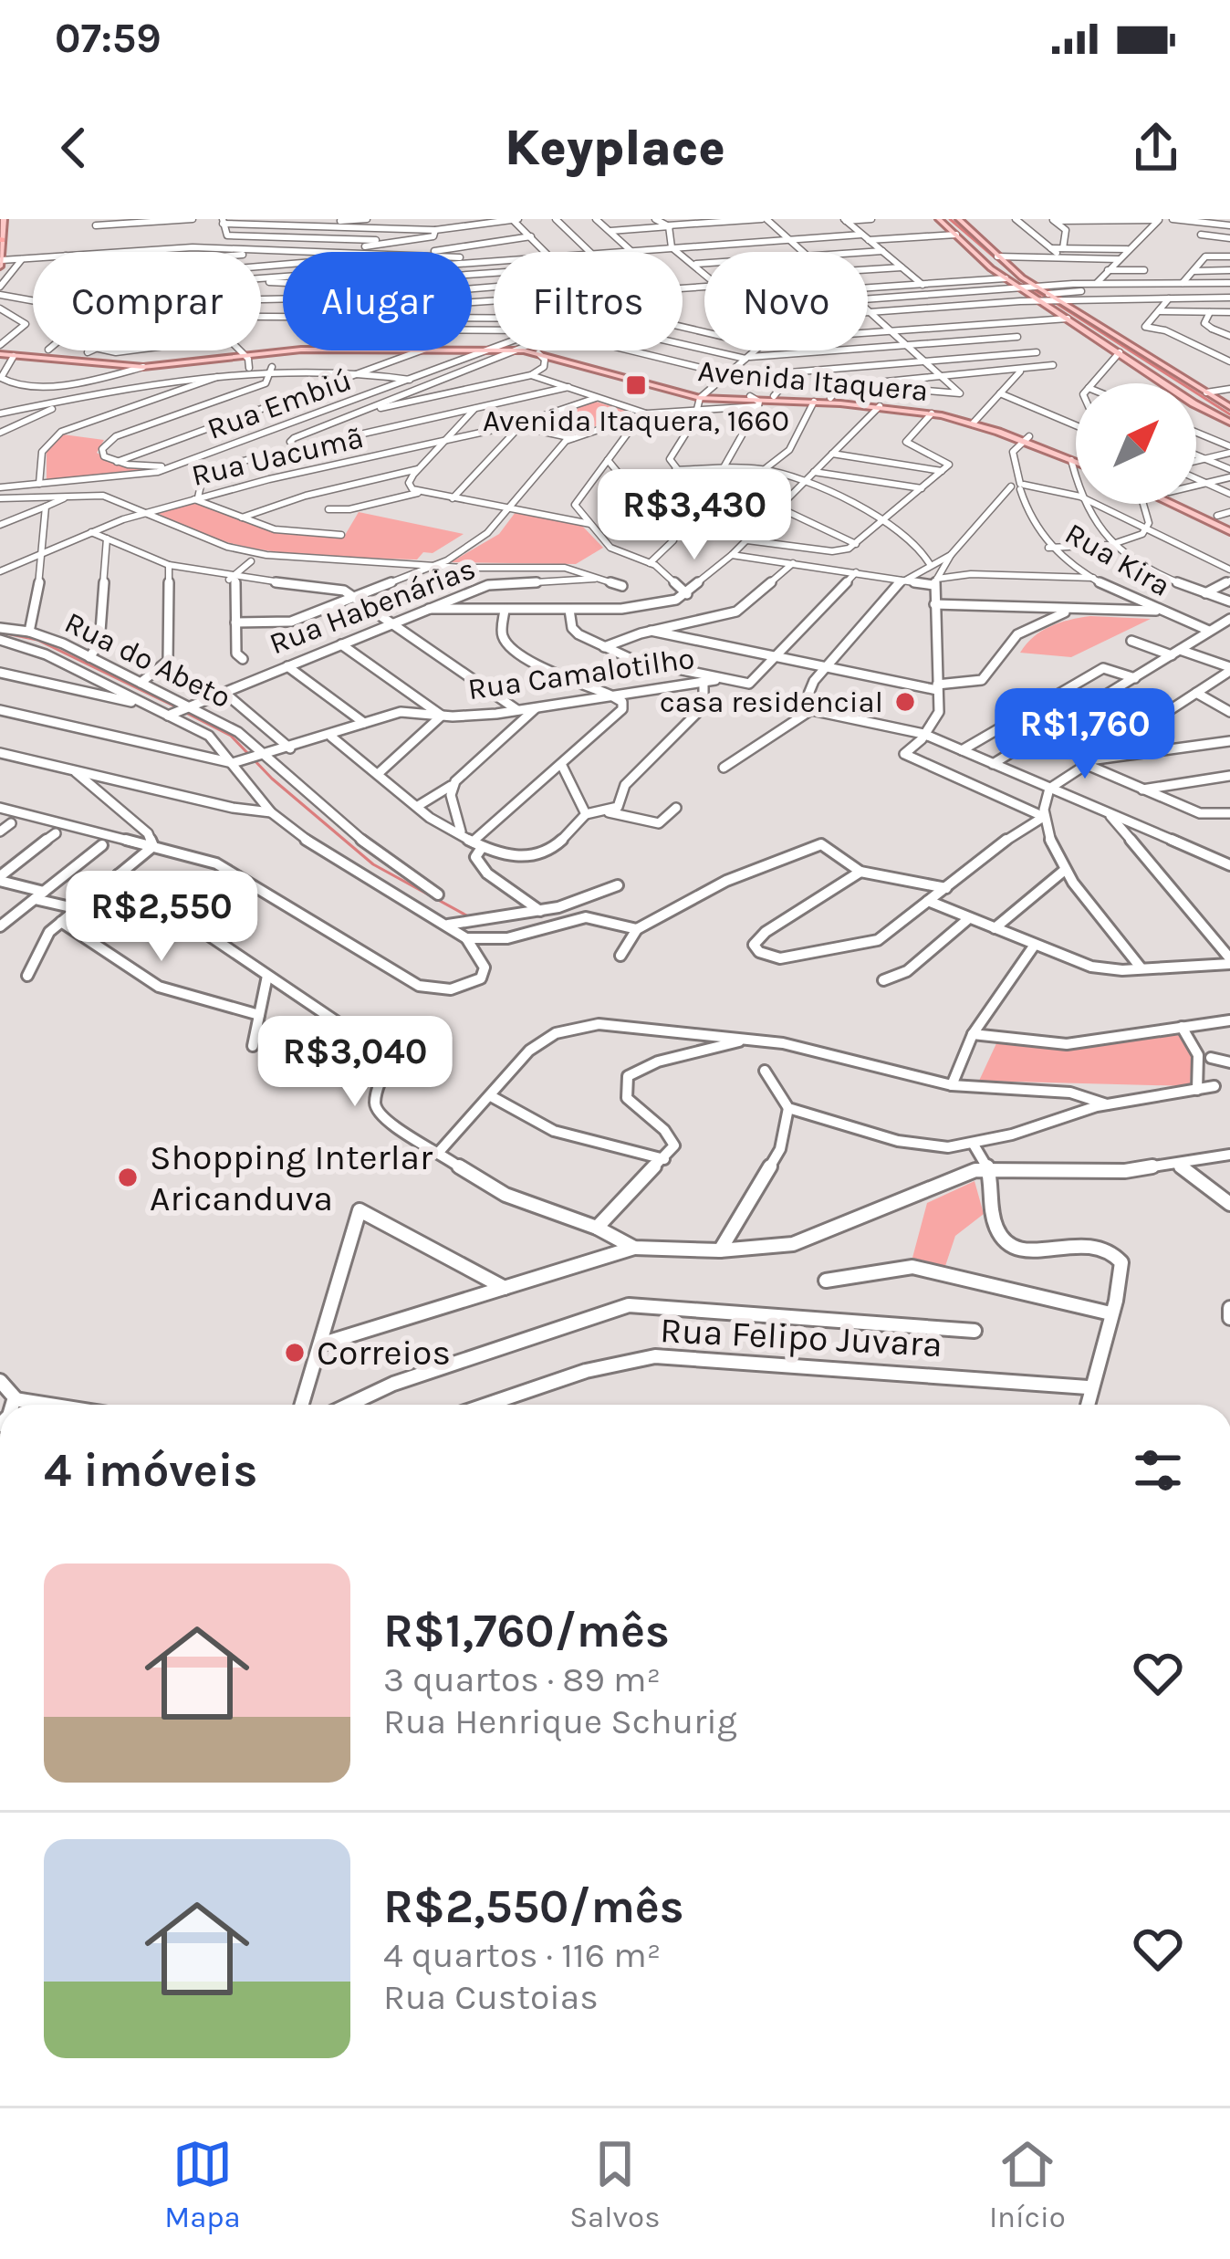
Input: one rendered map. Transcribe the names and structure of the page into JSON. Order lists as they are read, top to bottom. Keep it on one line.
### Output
{"streets":{"main road":["Avenida Itaquera"],"street":["Rua Embiú","Rua Uacumã","Rua Kira","Rua Habenárias","Rua do Abeto","Rua Camalotilho","Rua Felipo Juvara"]},"crossings":[["Rua Habenárias","Rua do Abeto"],["Rua do Abeto","Rua Camalotilho"]],"places":{"transit":["Avenida Itaquera, 1660"],"other":["casa residencial","Shopping Interlar Aricanduva","Correios"]},"north":"top right","page":{"status":"07:59","header":"Keyplace","chip":["Comprar","Alugar","Filtros","Novo"],"price":["R$3,430","R$1,760","R$2,550","R$3,040"],"heading":"4 imóveis","list":[{"name":"R$1,760/mês","note":"3 quartos · 89 m² · Rua Henrique Schurig"},{"name":"R$2,550/mês","note":"4 quartos · 116 m² · Rua Custoias"}],"tabs":["Mapa","Salvos","Início"]}}
